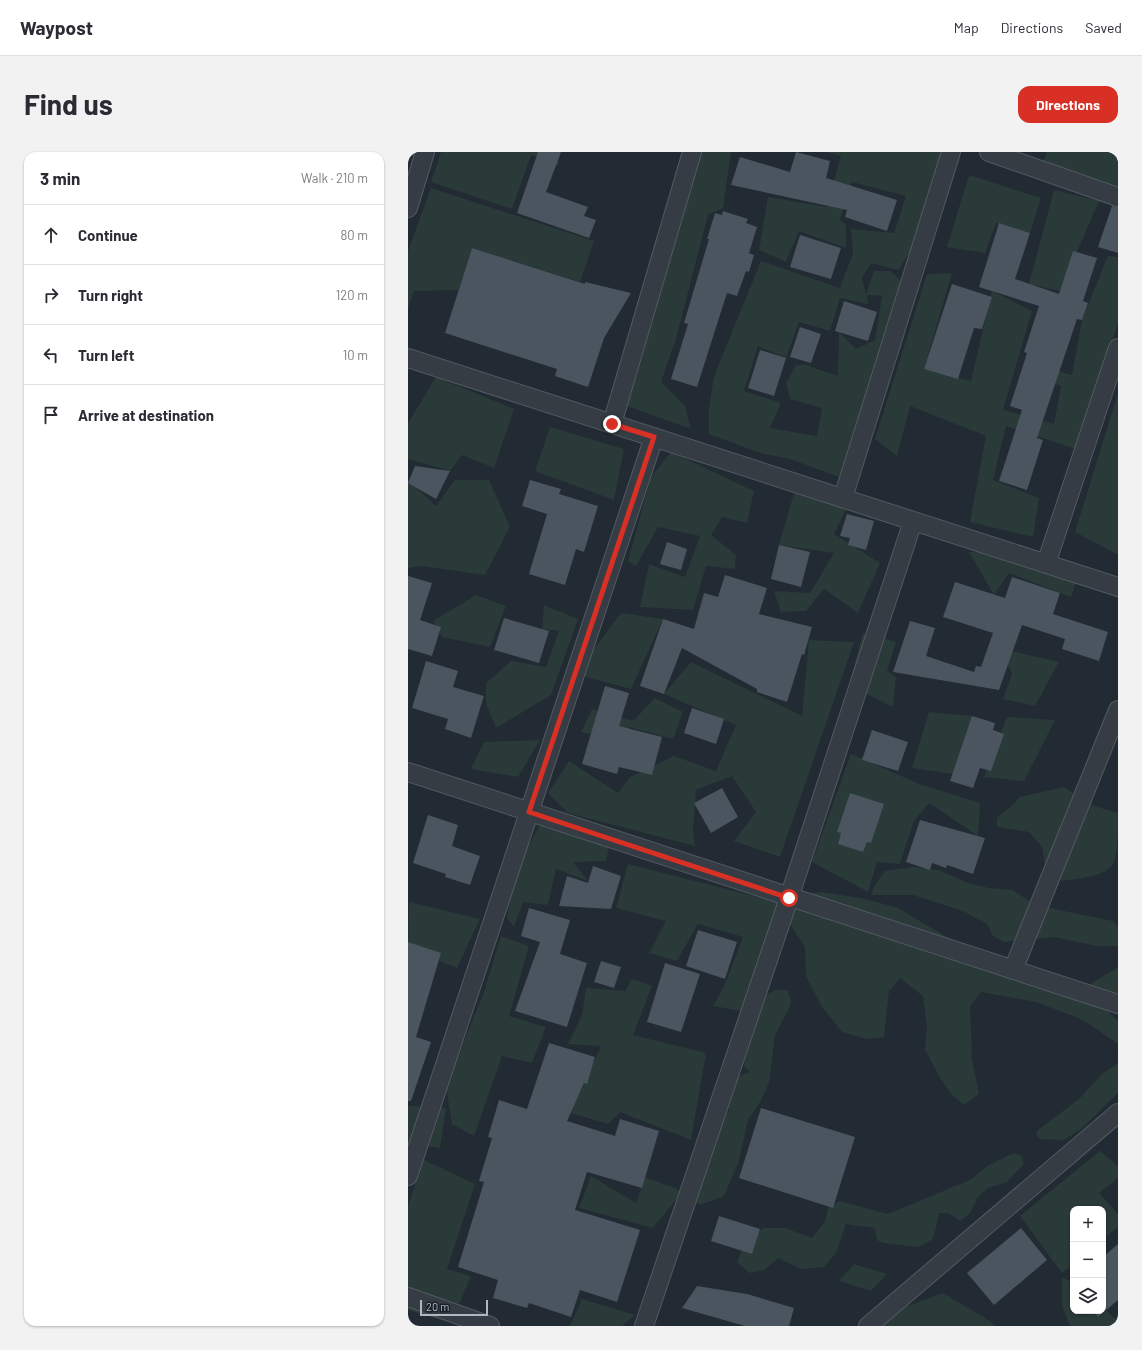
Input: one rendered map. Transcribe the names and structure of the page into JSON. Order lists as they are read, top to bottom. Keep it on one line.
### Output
{"scale_bar":"20 m","page":{"header":"Waypost","nav":["Map","Directions","Saved"],"buttons":"Directions","title":"Find us","heading":["3 min","Walk · 210 m"],"list":[["Continue","80 m"],["Turn right","120 m"],["Turn left","10 m"],"Arrive at destination"],"map_buttons":["+","−"],"scale":"20 m"}}
